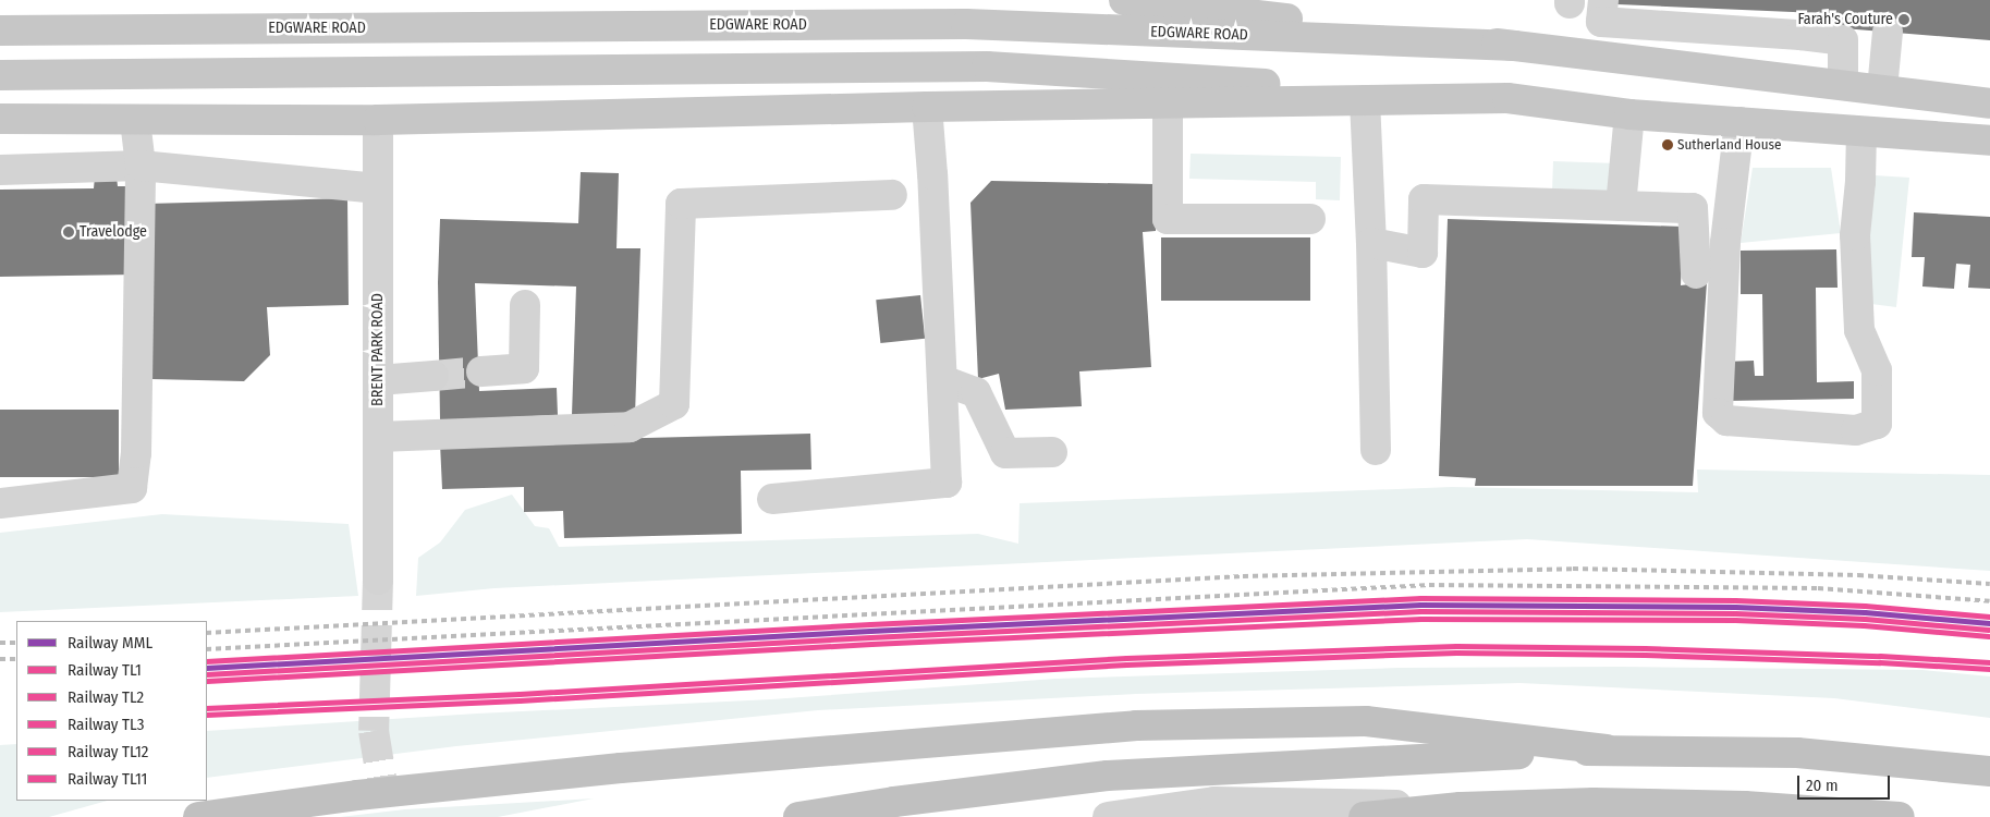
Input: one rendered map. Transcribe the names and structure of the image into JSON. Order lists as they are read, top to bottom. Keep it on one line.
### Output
{"streets":{"main road":["EDGWARE ROAD"],"street":["BRENT PARK ROAD"]},"places":["Farah's Couture","Sutherland House","Travelodge"],"lines":["rail line TL2","rail line MML","rail line TL1","rail line TL3","rail line TL12","rail line TL11"],"legend":["Railway MML","Railway TL1","Railway TL2","Railway TL3","Railway TL12","Railway TL11"],"scale_bar":"20 m"}
